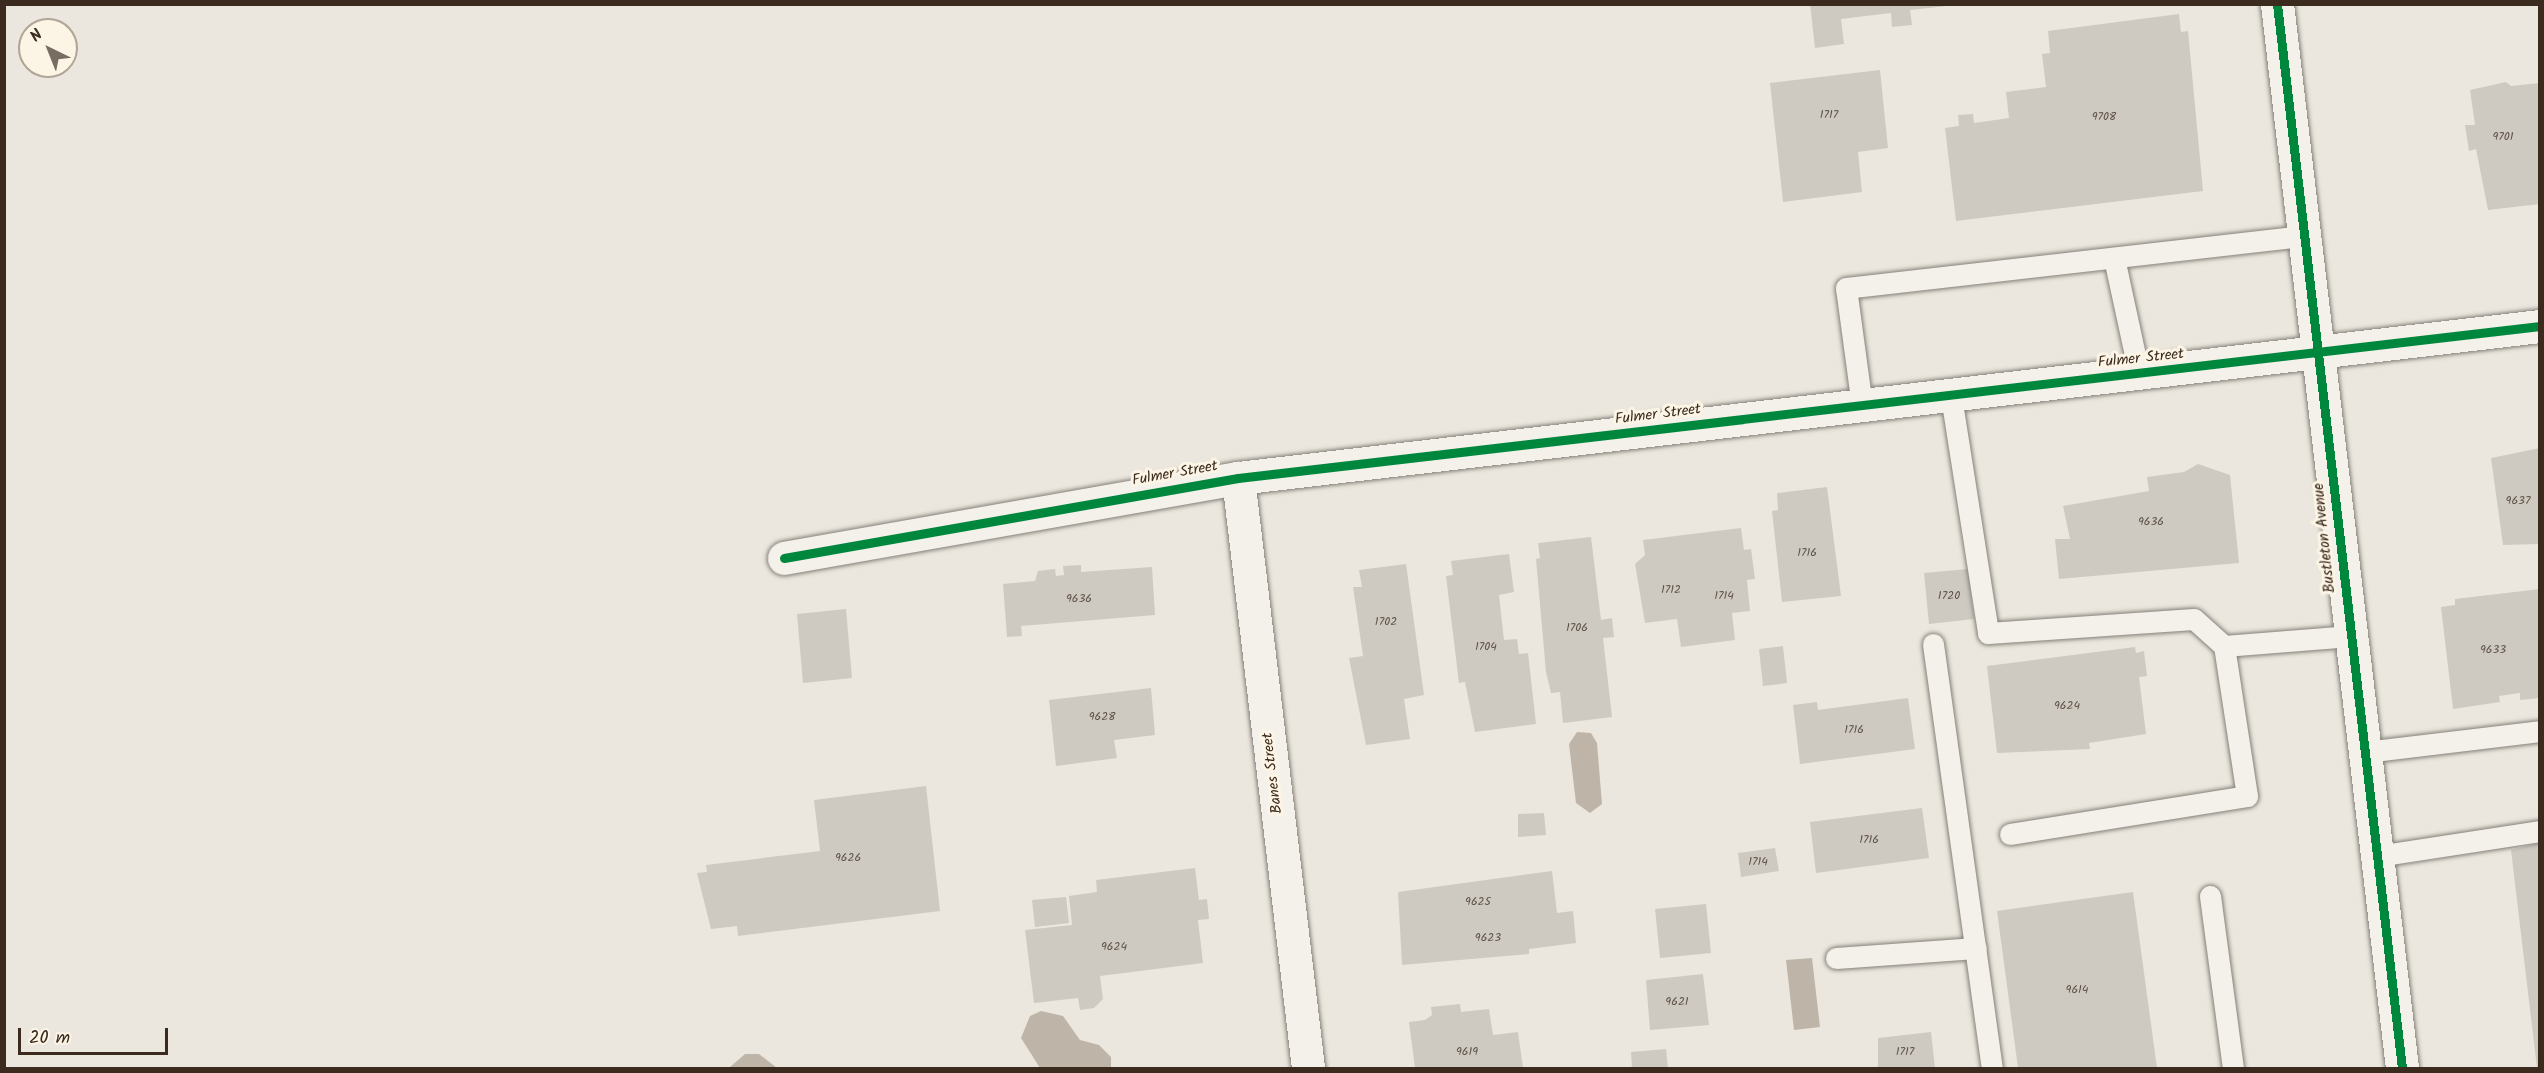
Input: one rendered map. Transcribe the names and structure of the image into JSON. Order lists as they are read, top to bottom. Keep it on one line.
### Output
{"streets":{"street":["Fulmer Street","Bustleton Avenue","Banes Street"]},"crossings":[["Fulmer Street","Bustleton Avenue"],["Fulmer Street","Banes Street"]],"house_numbers":["1717","9708","9701","9637","9636","1716","1712","1714","1720","9636","1702","1706","1704","9633","9624","9628","1716","1716","9626","1714","9625","9623","9624","9614","9621","9619","1717"],"scale_bar":"20 m","north":"top left"}
